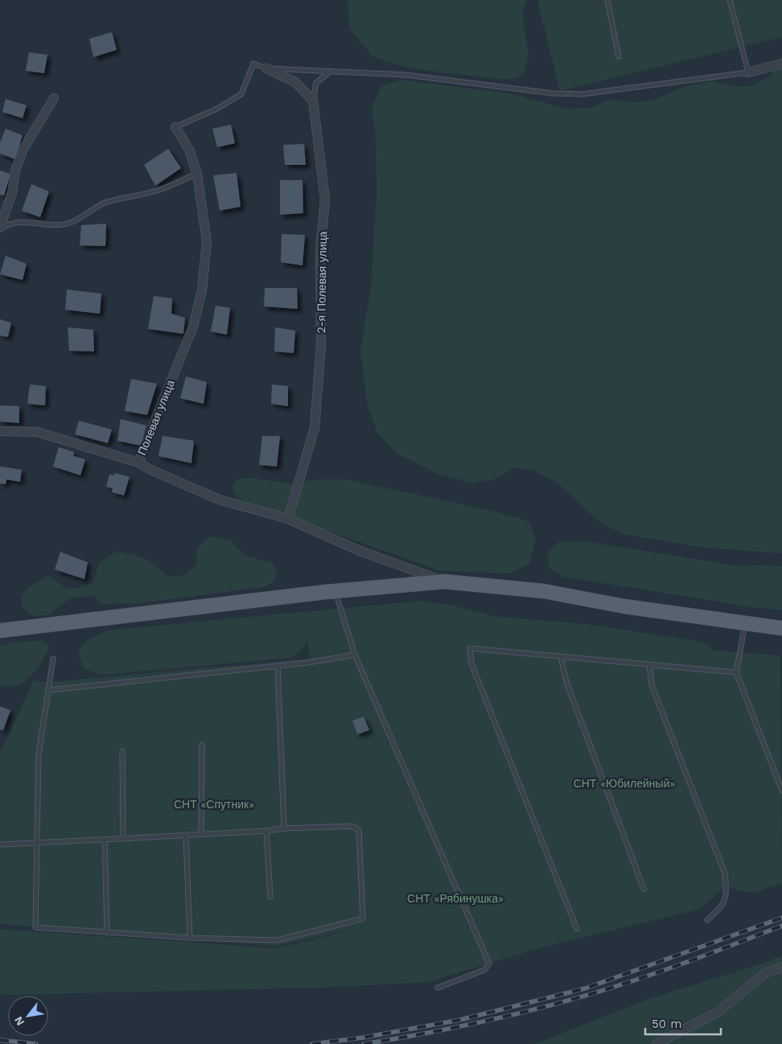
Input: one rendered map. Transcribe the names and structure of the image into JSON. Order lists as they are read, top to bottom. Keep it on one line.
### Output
{"streets":{"street":["2-я Полевая улица","Полевая улица"]},"crossings":[["2-я Полевая улица","Полевая улица"]],"parks":["СНТ «Юбилейный»","СНТ «Спутник»","СНТ «Рябинушка»"],"scale_bar":"50 m","north":"bottom left"}
